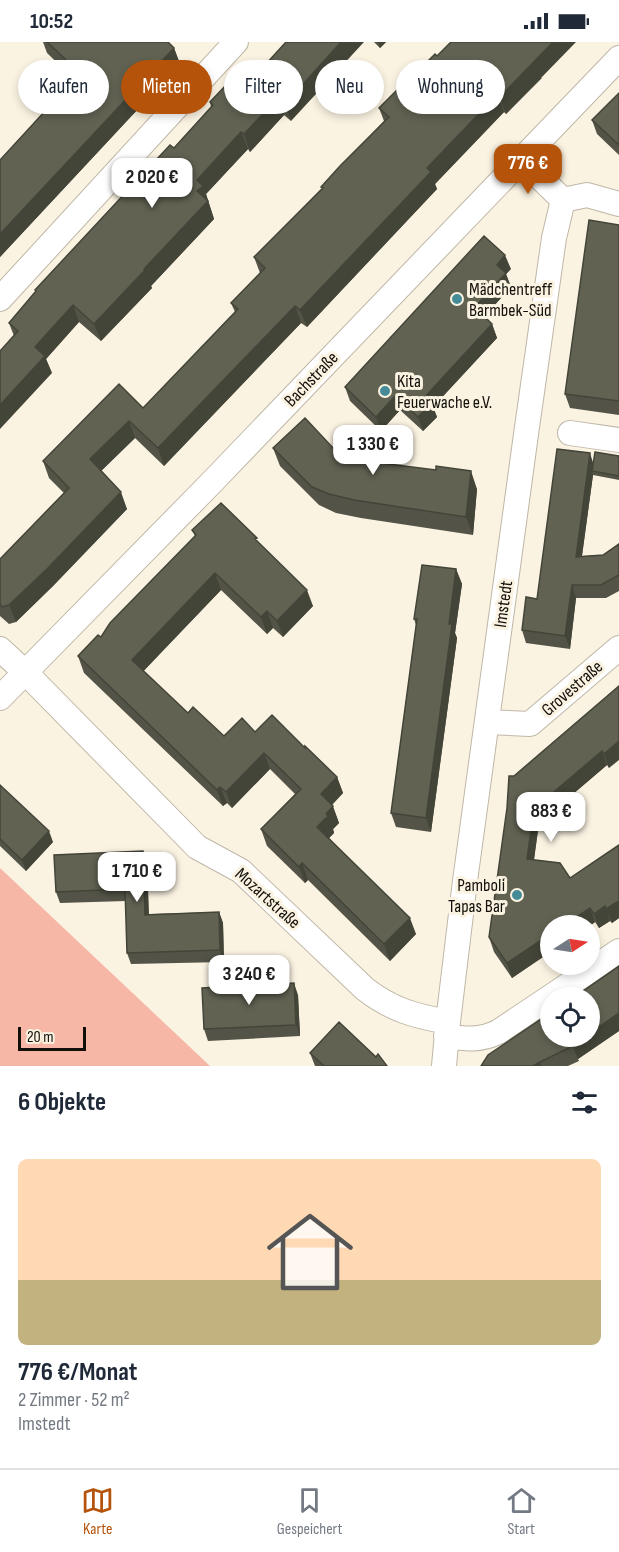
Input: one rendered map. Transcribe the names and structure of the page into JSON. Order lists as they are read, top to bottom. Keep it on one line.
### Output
{"streets":{"street":["Bachstraße","Imstedt","Grovestraße","Mozartstraße"]},"crossings":[["Bachstraße","Mozartstraße"],["Imstedt","Grovestraße"],["Imstedt","Mozartstraße"]],"places":["Mädchentreff Barmbek-Süd","Kita Feuerwache e.V.","Pamboli Tapas Bar"],"scale_bar":"20 m","north":"right","page":{"status":"10:52","chip":["Kaufen","Mieten","Filter","Neu","Wohnung"],"price":["776 €","2 020 €","1 330 €","883 €","1 710 €","3 240 €"],"scale":"20 m","heading":"6 Objekte","list":[{"name":"776 €/Monat","note":"2 Zimmer · 52 m² · Imstedt"}],"tabs":["Karte","Gespeichert","Start"]}}
